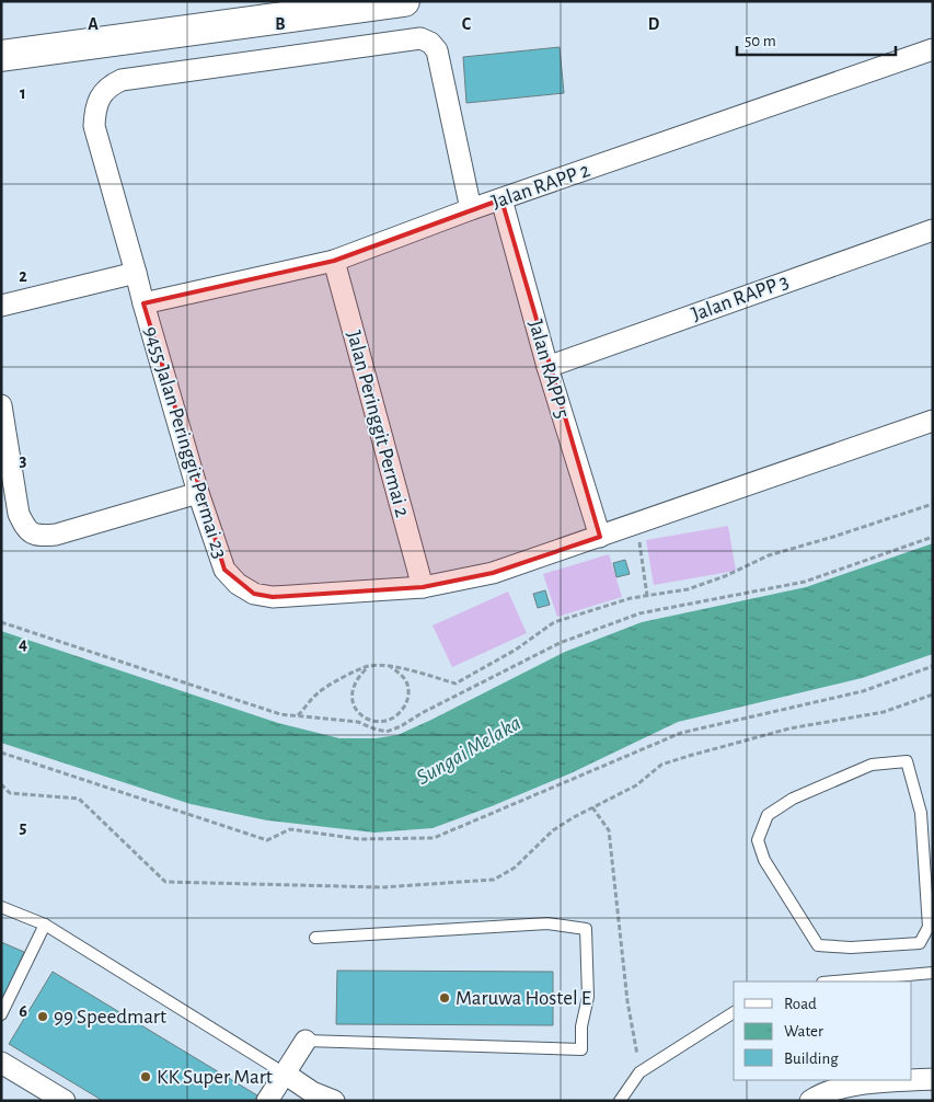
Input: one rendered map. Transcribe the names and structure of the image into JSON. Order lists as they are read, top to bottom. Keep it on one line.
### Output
{"streets":{"street":["Jalan RAPP 2","Jalan RAPP 3","Jalan RAPP 5","Jalan Peringgit Permai 2","9455 Jalan Peringgit Permai 23"]},"crossings":[["Jalan RAPP 2","Jalan RAPP 5"],["Jalan RAPP 2","Jalan Peringgit Permai 2"],["Jalan RAPP 2","9455 Jalan Peringgit Permai 23"],["Jalan RAPP 3","Jalan RAPP 5"],["Jalan RAPP 5","9455 Jalan Peringgit Permai 23"],["Jalan Peringgit Permai 2","9455 Jalan Peringgit Permai 23"]],"water":["Sungai Melaka"],"places":["Maruwa Hostel E","99 Speedmart","KK Super Mart"],"legend":["Road","Water","Building"],"scale_bar":"50 m","grid":{"columns":["A","B","C","D"],"rows":["1","2","3","4","5","6"]}}
